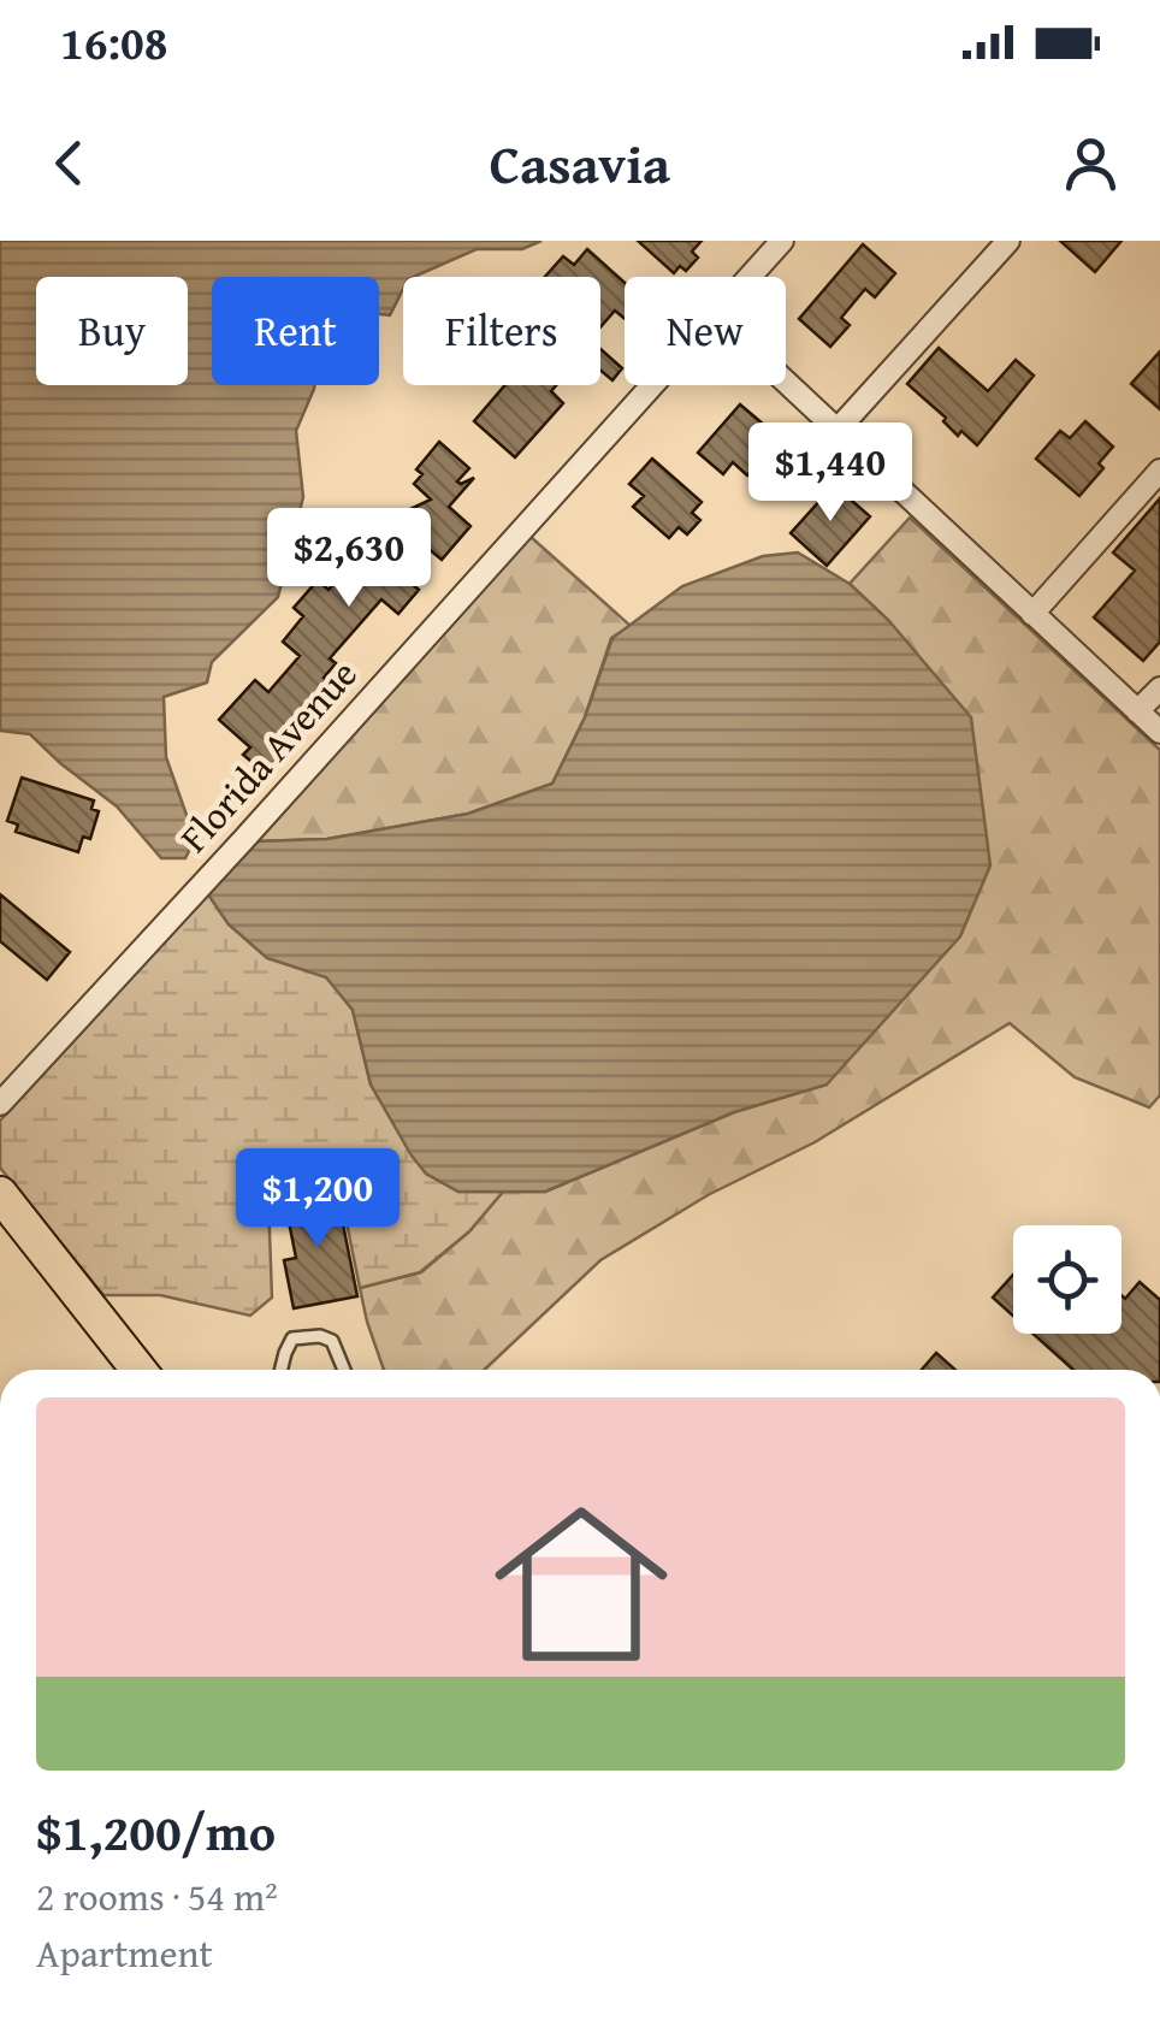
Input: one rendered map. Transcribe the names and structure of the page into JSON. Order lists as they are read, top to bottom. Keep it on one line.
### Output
{"streets":{"street":["Florida Avenue"]},"page":{"status":"16:08","header":"Casavia","chip":["Buy","Rent","Filters","New"],"price":["$1,440","$2,630","$1,200"],"list":[{"name":"$1,200/mo","note":"2 rooms · 54 m² · Apartment"}]}}
